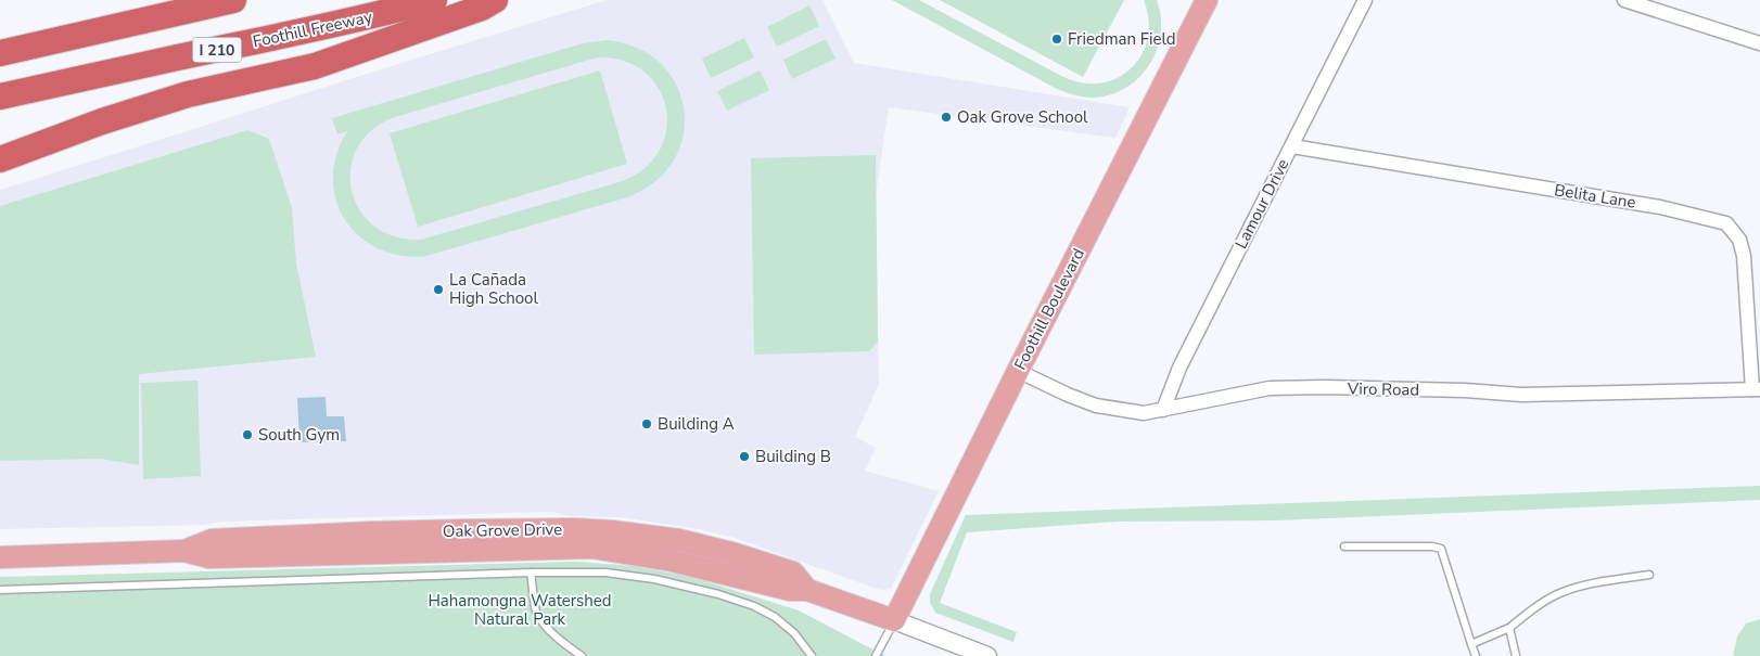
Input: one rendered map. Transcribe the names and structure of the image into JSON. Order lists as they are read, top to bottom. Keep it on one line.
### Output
{"streets":{"highway":["Foothill Freeway","I 210"],"main road":["Foothill Boulevard","Oak Grove Drive"],"street":["Belita Lane","Lamour Drive","Viro Road"]},"crossings":[["Belita Lane","Lamour Drive"],["Belita Lane","Viro Road"],["Lamour Drive","Viro Road"],["Foothill Boulevard","Viro Road"],["Foothill Boulevard","Oak Grove Drive"]],"parks":["Hahamongna Watershed Natural Park"],"places":["Friedman Field","Oak Grove School","La Cañada High School","Building A","South Gym","Building B"]}
